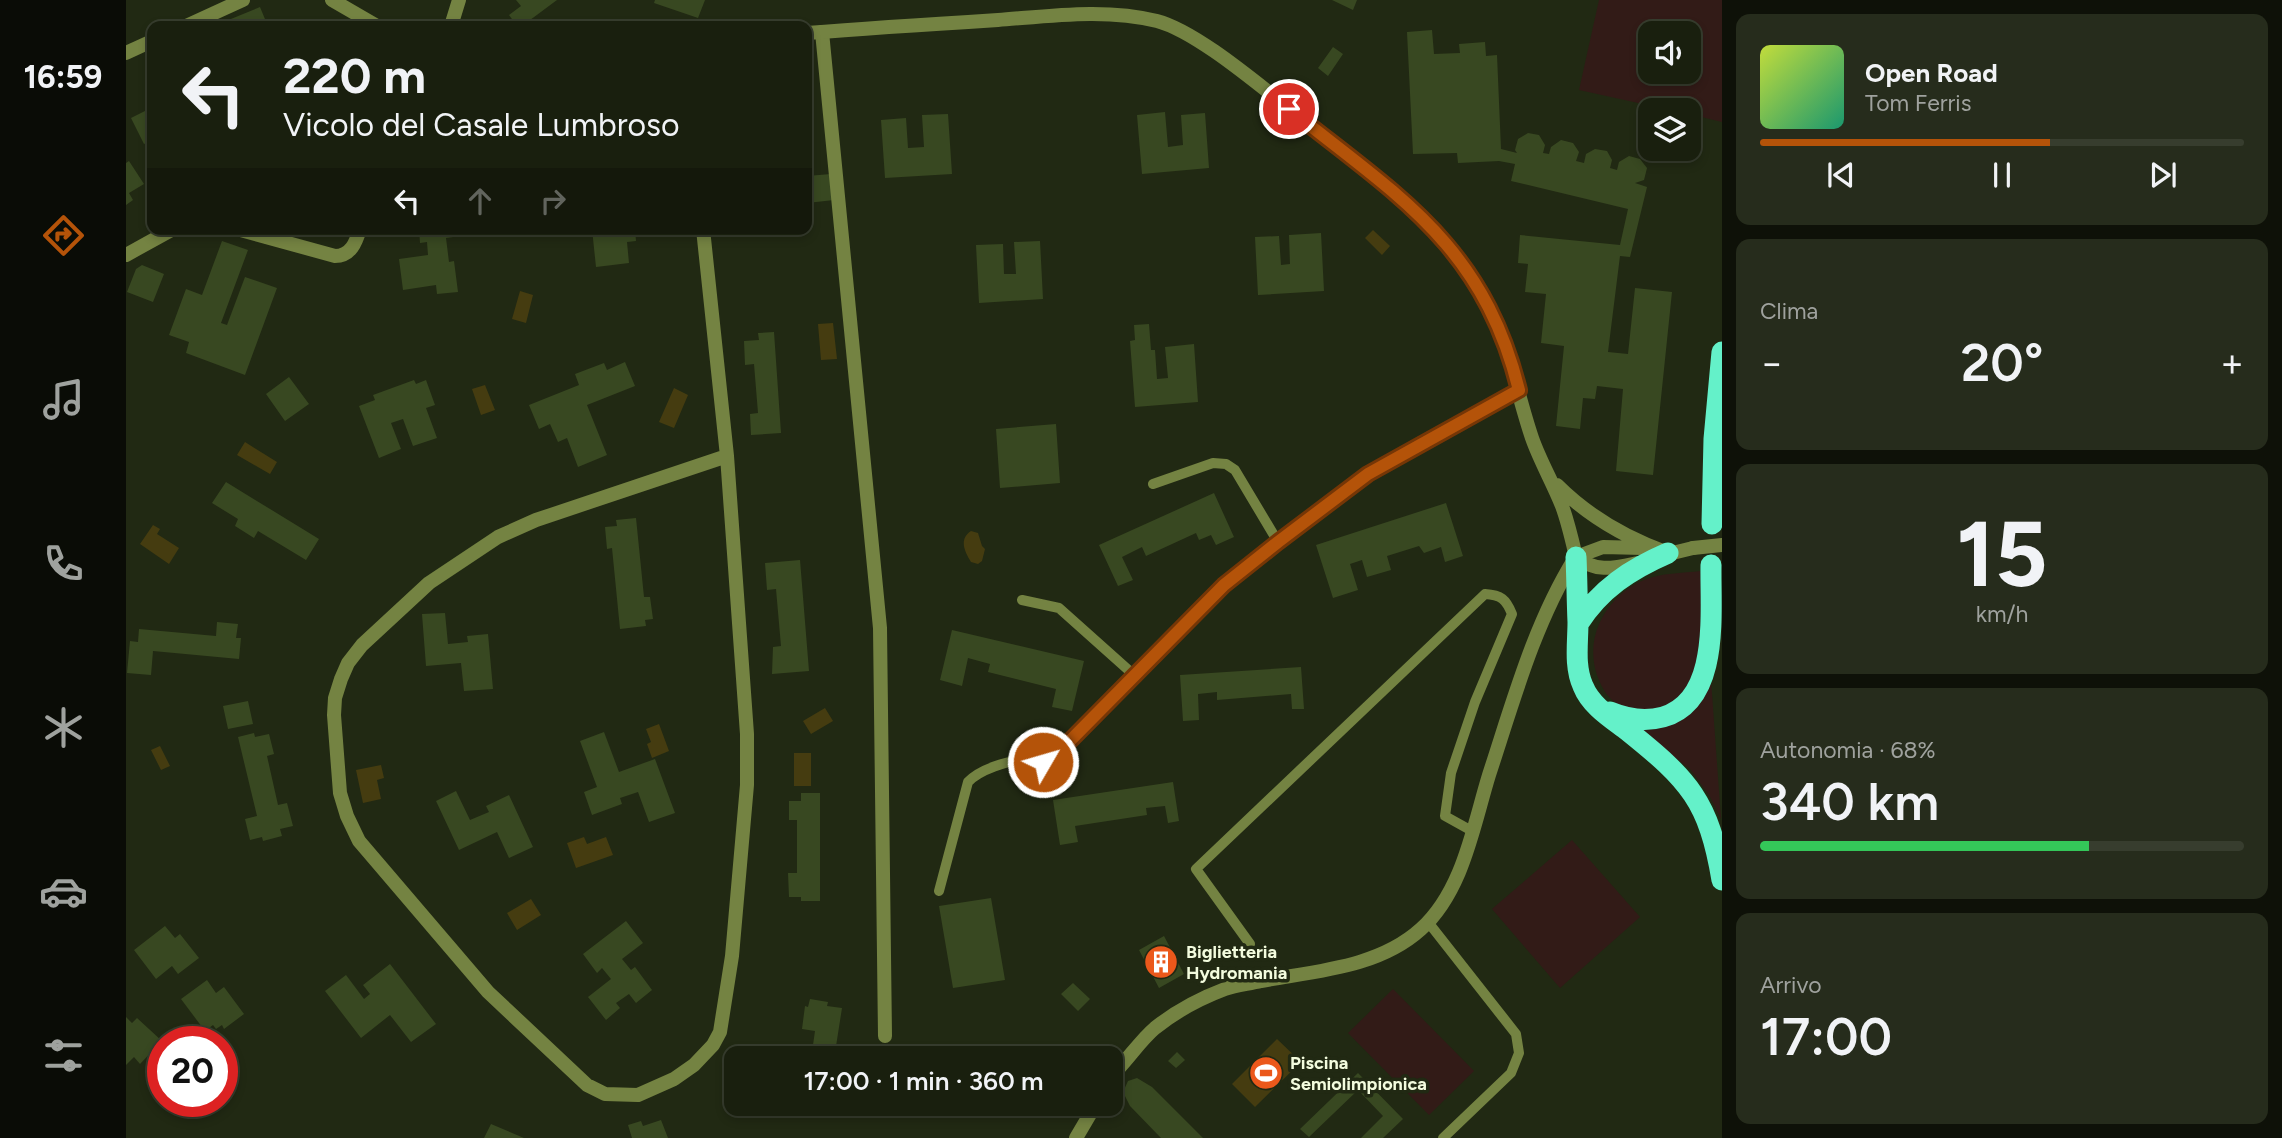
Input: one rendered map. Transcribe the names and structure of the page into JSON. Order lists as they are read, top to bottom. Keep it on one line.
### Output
{"places":{"building":["Biglietteria Hydromania"],"sports":["Piscina Semiolimpionica"]},"page":{"tabs":"16:59","turn":["220 m","Vicolo del Casale Lumbroso"],"song":["Open Road","Tom Ferris"],"tile":["Clima",["15","km/h"],["Autonomia · 68%","340 km"],["Arrivo","17:00"]],"heat":["−","20°","+"],"limit":"20","trip":"17:00 · 1 min · 360 m"}}
